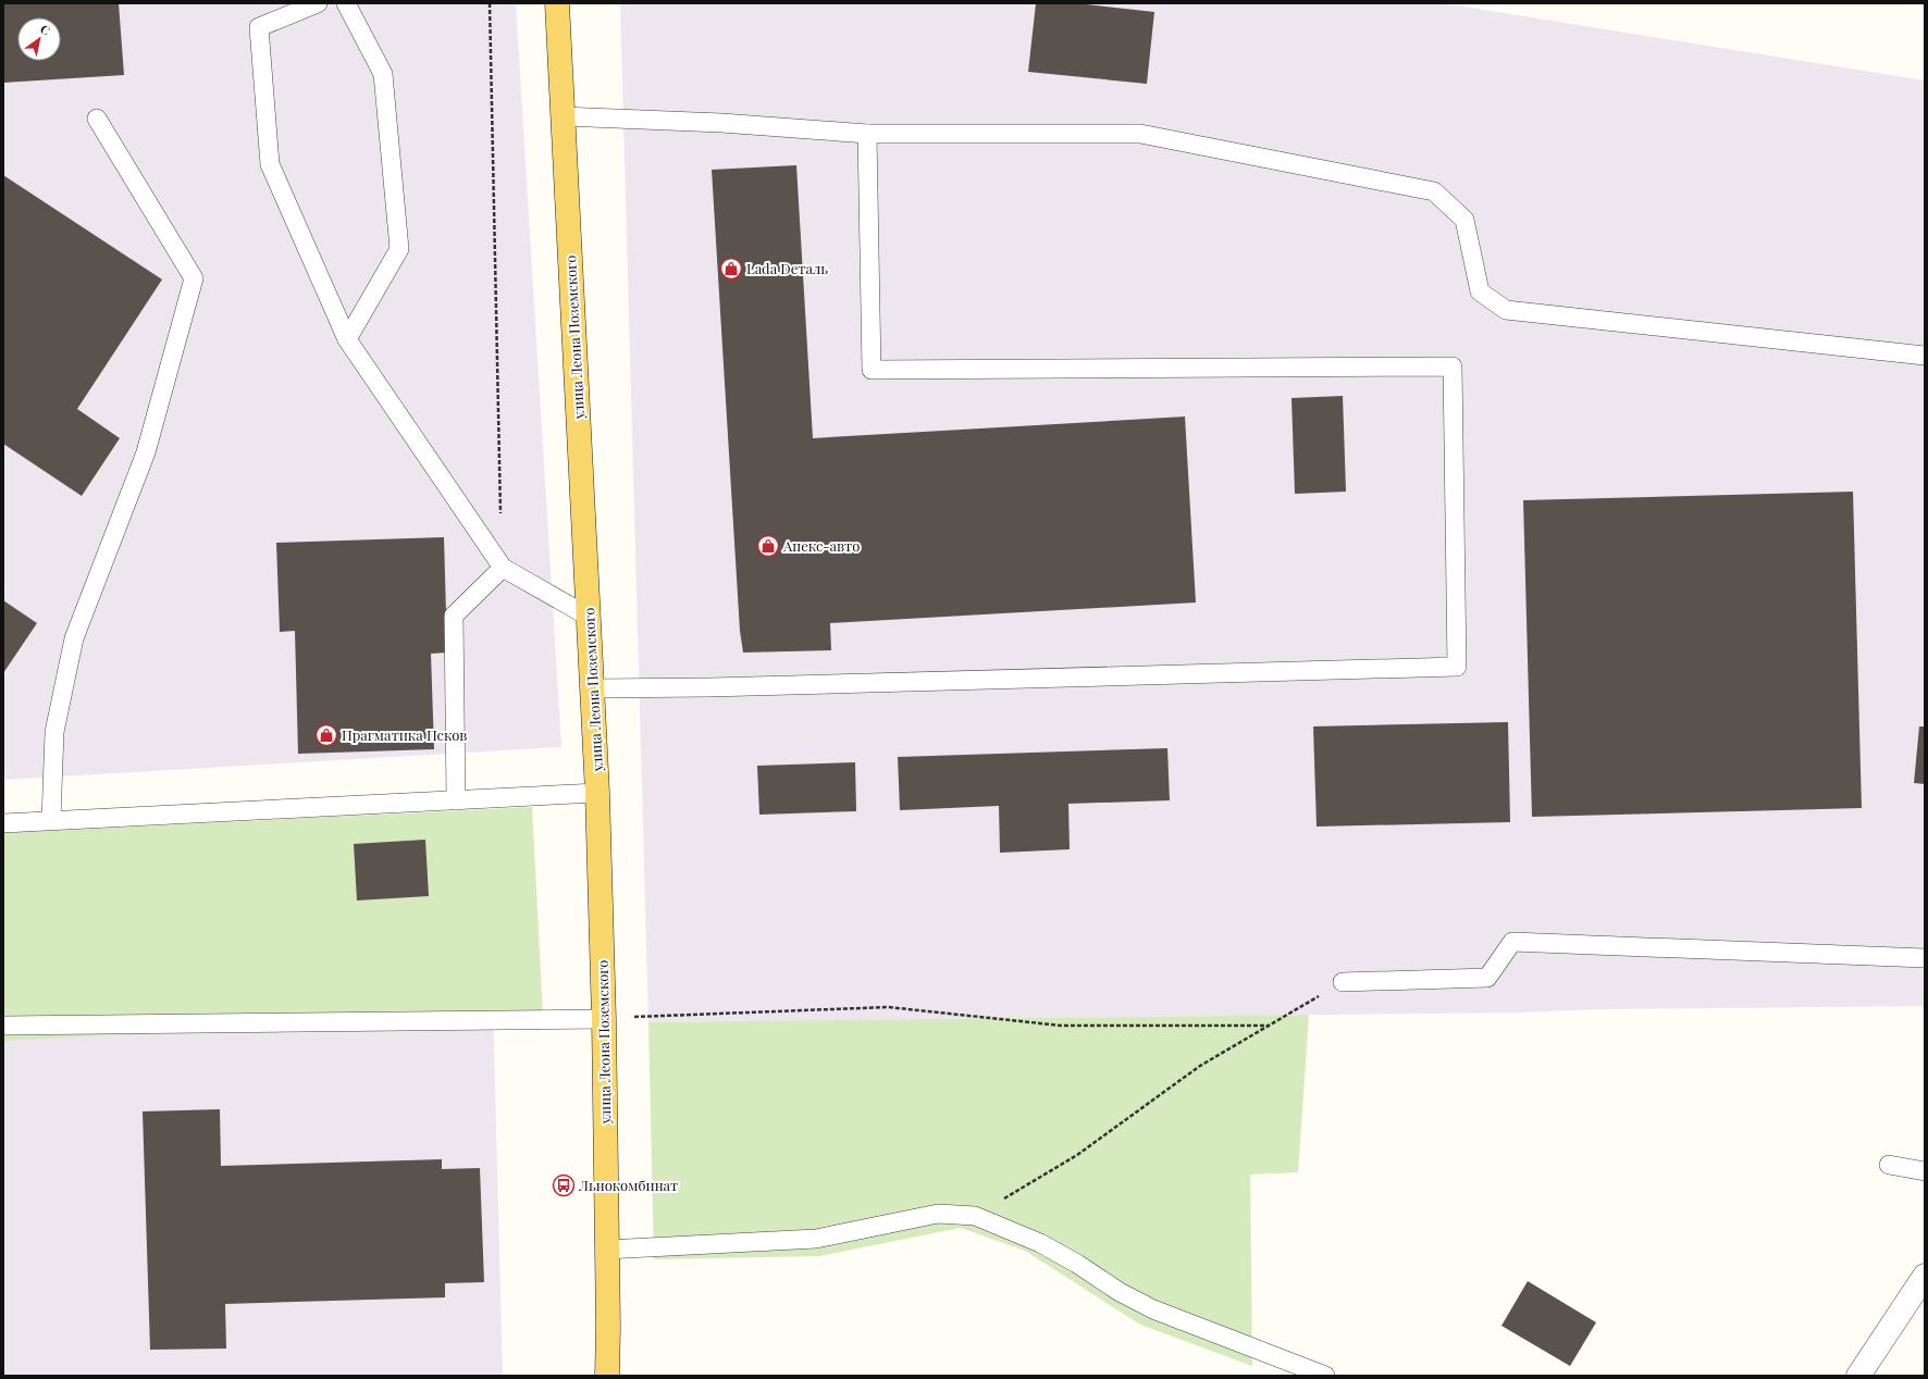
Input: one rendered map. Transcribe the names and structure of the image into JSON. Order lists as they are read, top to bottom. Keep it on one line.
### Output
{"streets":{"main road":["улица Леона Поземского"]},"places":{"shop":["Lada Dеталь","Апекс-авто","Прагматика Псков"],"bus stop":["Льнокомбинат"]},"north":"top right"}
